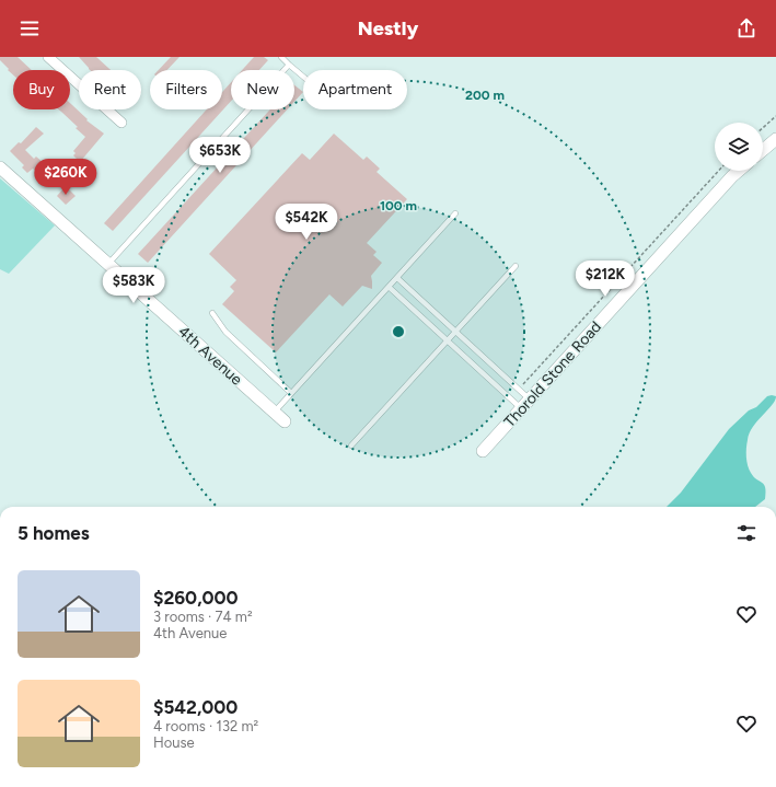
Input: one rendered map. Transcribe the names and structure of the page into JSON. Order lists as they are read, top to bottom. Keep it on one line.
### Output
{"streets":{"street":["4th Avenue","Thorold Stone Road"]},"page":{"header":"Nestly","chip":["Buy","Rent","Filters","New","Apartment"],"price":["$653K","$260K","$542K","$212K","$583K"],"heading":"5 homes","list":[{"name":"$260,000","note":"3 rooms · 74 m² · 4th Avenue"},{"name":"$542,000","note":"4 rooms · 132 m² · House"}]},"rings":["200 m","100 m"]}
